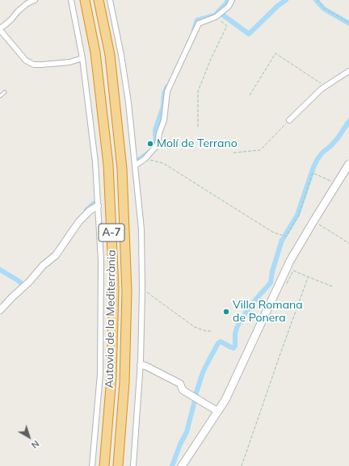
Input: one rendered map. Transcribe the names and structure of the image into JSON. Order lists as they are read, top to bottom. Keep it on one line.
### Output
{"streets":{"highway":["A-7","Autovia de la Mediterrània"]},"places":["Molí de Terrano","Villa Romana de Ponera"],"north":"bottom right"}
